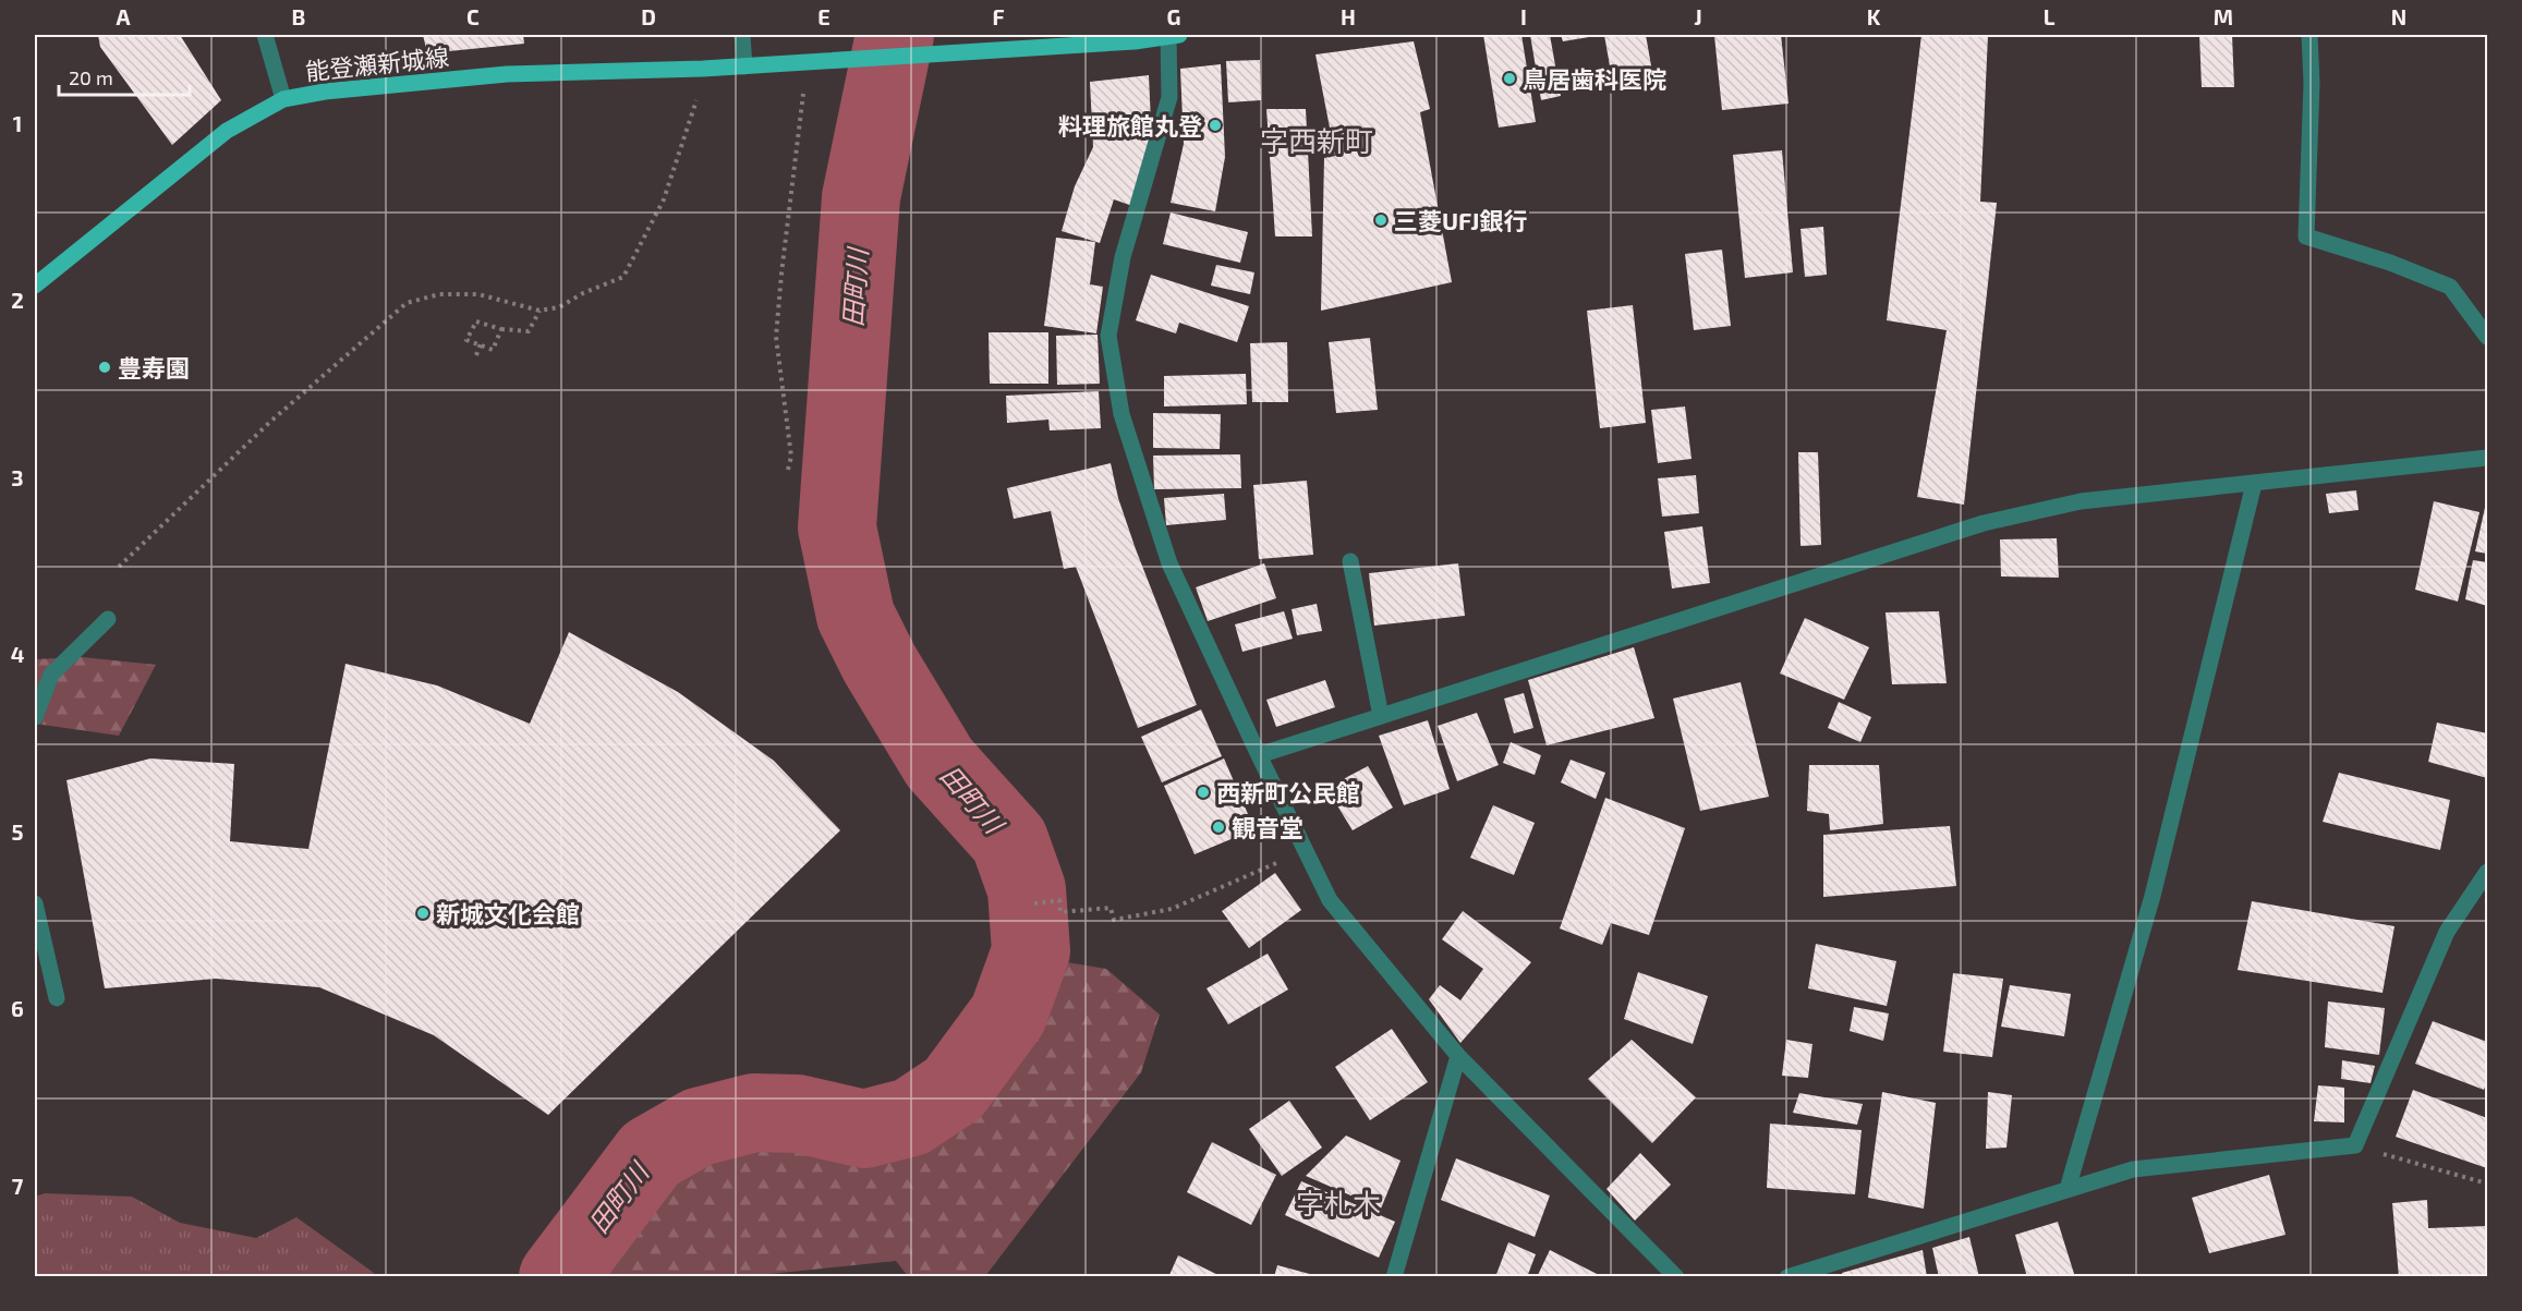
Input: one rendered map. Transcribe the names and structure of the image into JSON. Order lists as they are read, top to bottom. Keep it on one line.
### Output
{"streets":{"main road":["能登瀬新城線"]},"districts":["字西新町","字札木"],"water":["田町川"],"places":["鳥居歯科医院","料理旅館丸登","三菱UFJ銀行","豊寿園","西新町公民館","観音堂","新城文化会館"],"scale_bar":"20 m","grid":{"columns":["A","B","C","D","E","F","G","H","I","J","K","L","M","N"],"rows":["1","2","3","4","5","6","7"]}}
